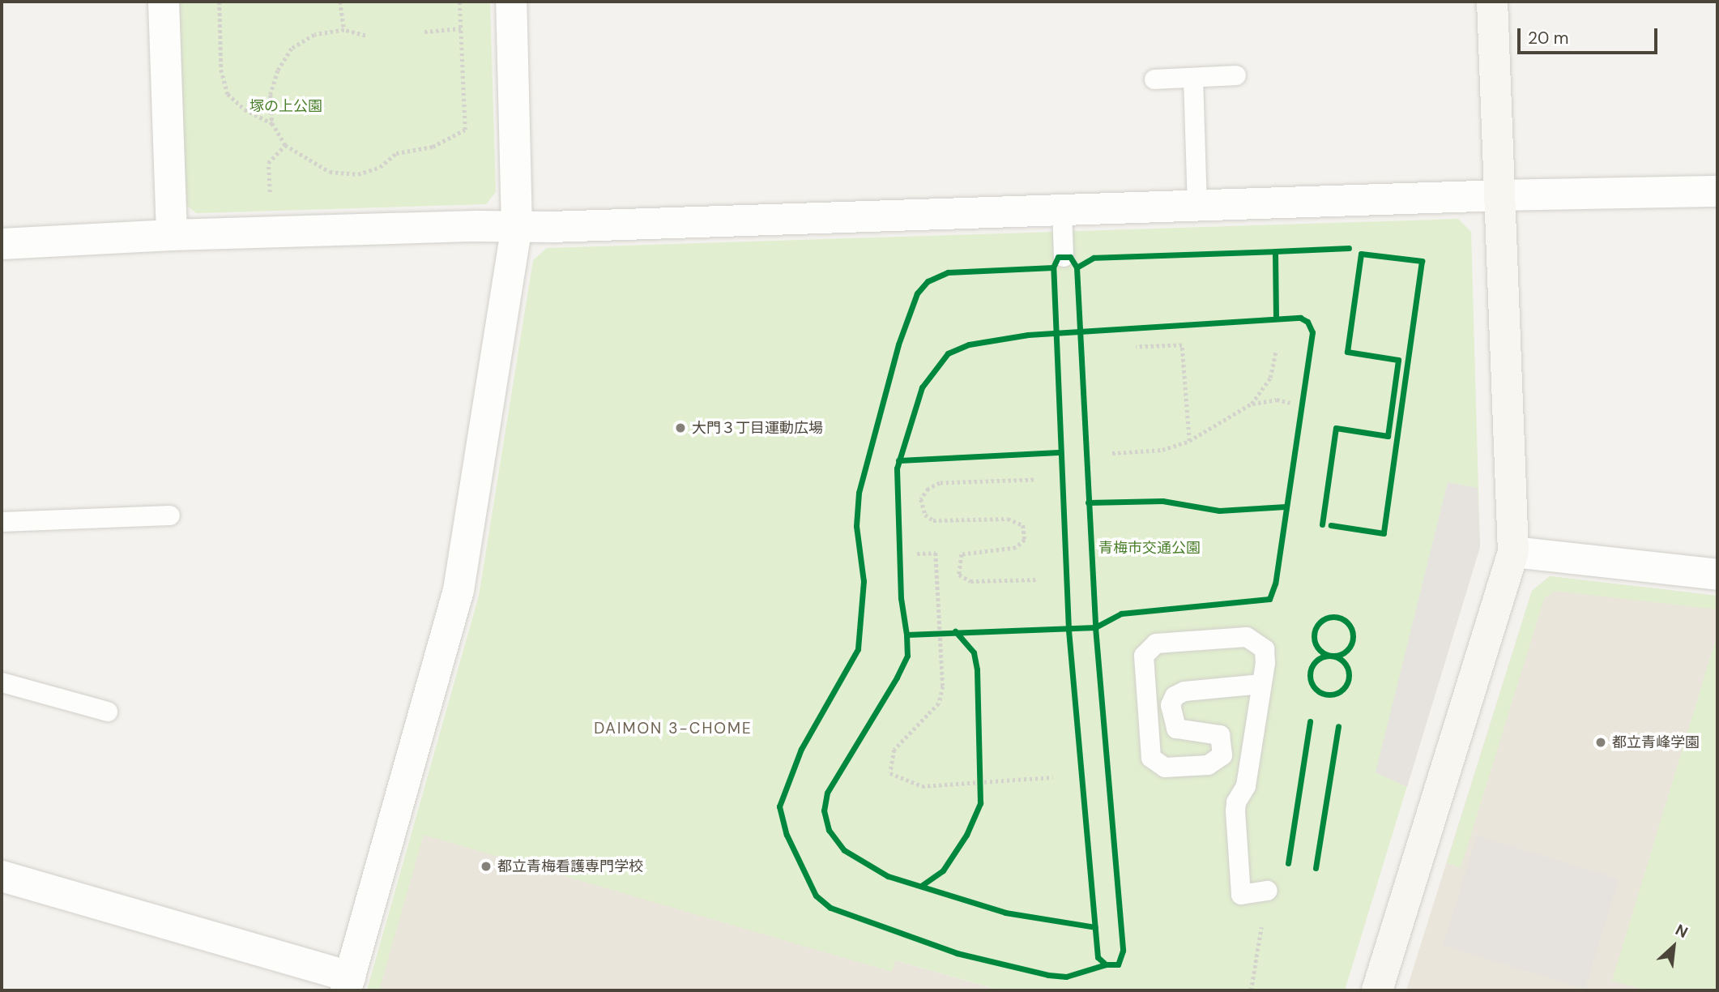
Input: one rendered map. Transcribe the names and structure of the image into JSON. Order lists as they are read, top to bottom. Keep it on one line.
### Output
{"districts":["DAIMON 3-CHOME"],"parks":["塚の上公園","青梅市交通公園"],"places":["大門３丁目運動広場","都立青峰学園","都立青梅看護専門学校"],"scale_bar":"20 m","north":"top right"}
